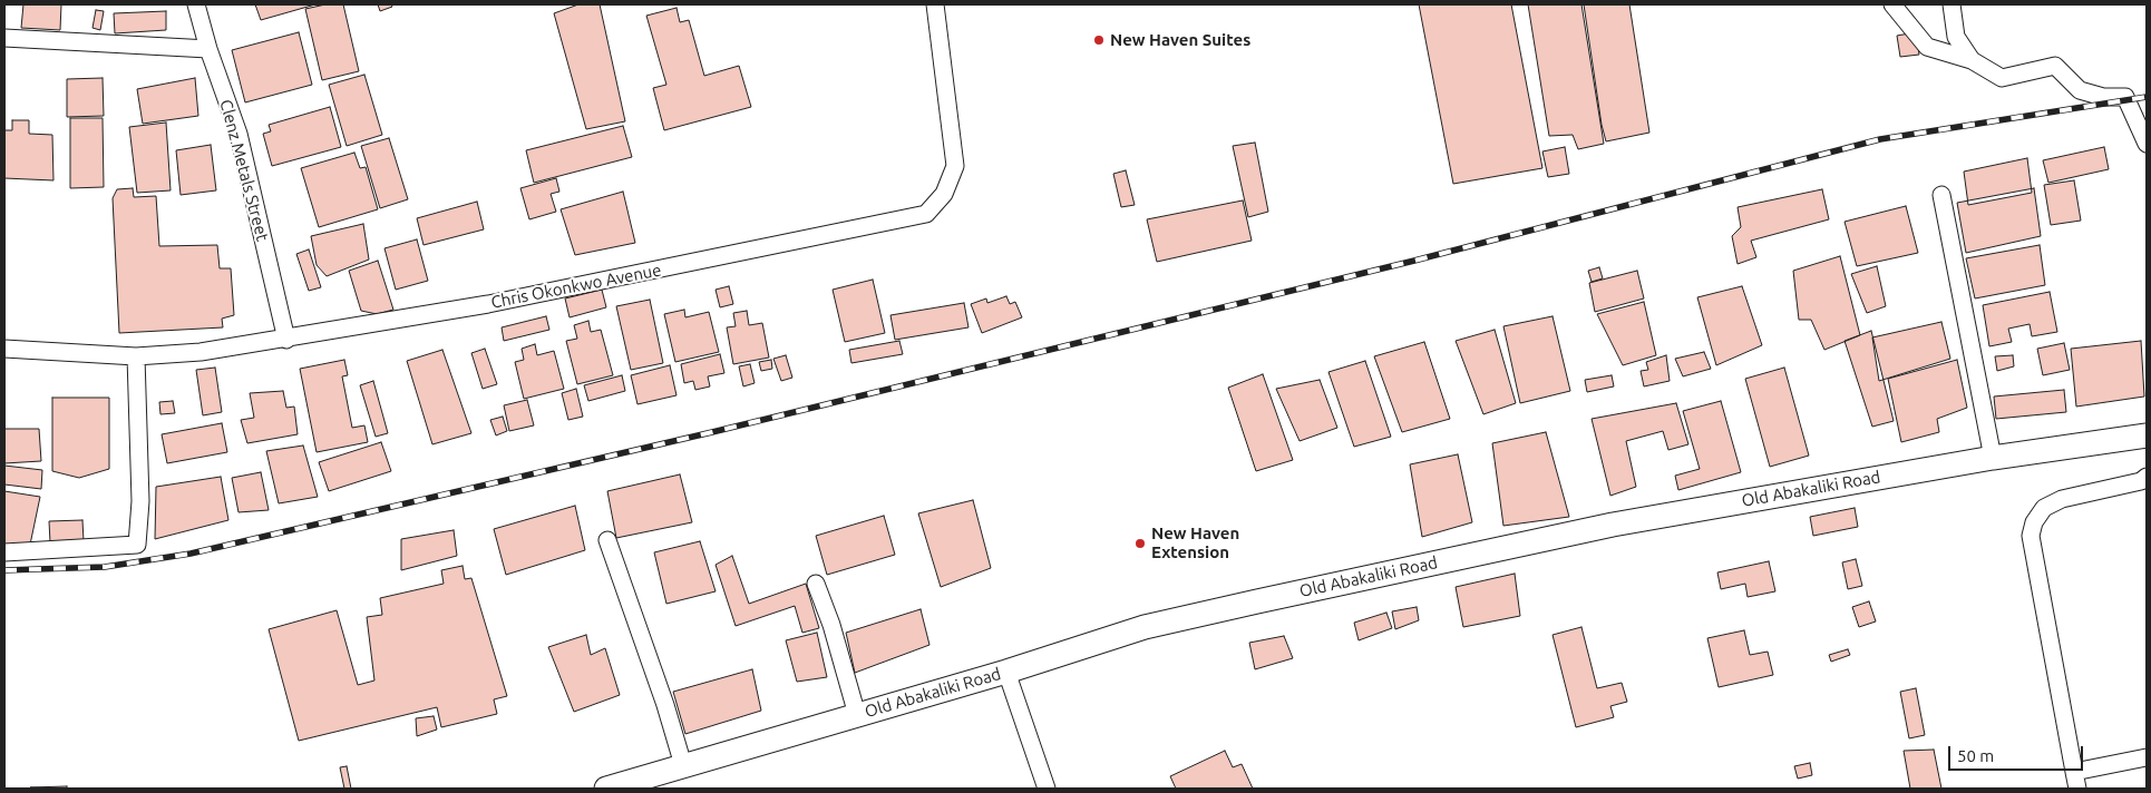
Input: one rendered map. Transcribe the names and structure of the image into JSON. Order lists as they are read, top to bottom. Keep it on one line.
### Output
{"streets":{"main road":["Old Abakaliki Road"],"street":["Clenz Metals Street","Chris Okonkwo Avenue"]},"crossings":[["Clenz Metals Street","Chris Okonkwo Avenue"]],"places":["New Haven Suites","New Haven Extension"],"scale_bar":"50 m"}
